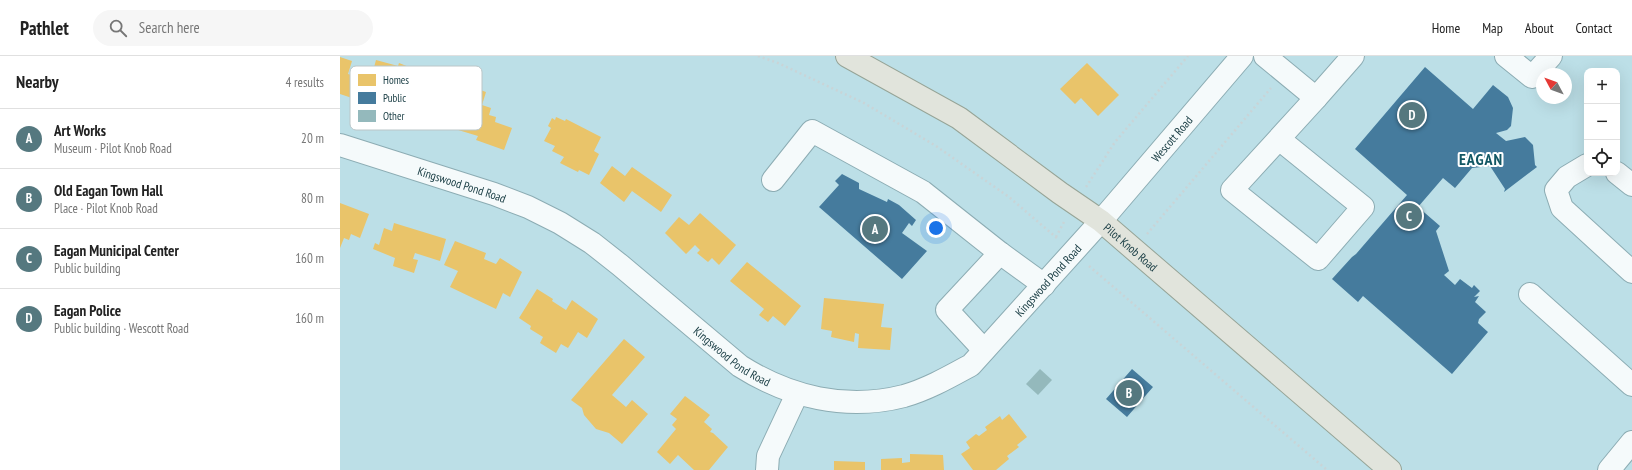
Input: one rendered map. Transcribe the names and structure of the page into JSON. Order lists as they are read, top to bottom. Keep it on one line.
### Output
{"streets":{"main road":["Pilot Knob Road"],"street":["Wescott Road","Kingswood Pond Road"]},"crossings":[["Wescott Road","Kingswood Pond Road"],["Wescott Road","Pilot Knob Road"],["Kingswood Pond Road","Pilot Knob Road"]],"districts":["EAGAN"],"legend":["Homes","Public","Other"],"north":"top left","page":{"header":"Pathlet","search":"Search here","nav":["Home","Map","About","Contact"],"heading":["Nearby","4 results"],"map_buttons":["+","−"],"pins":["D","C","A","B"],"list":[{"mark":"A","name":"Art Works","note":"Museum · Pilot Knob Road","value":"20 m"},{"mark":"B","name":"Old Eagan Town Hall","note":"Place · Pilot Knob Road","value":"80 m"},{"mark":"C","name":"Eagan Municipal Center","note":"Public building","value":"160 m"},{"mark":"D","name":"Eagan Police","note":"Public building · Wescott Road","value":"160 m"}]}}
